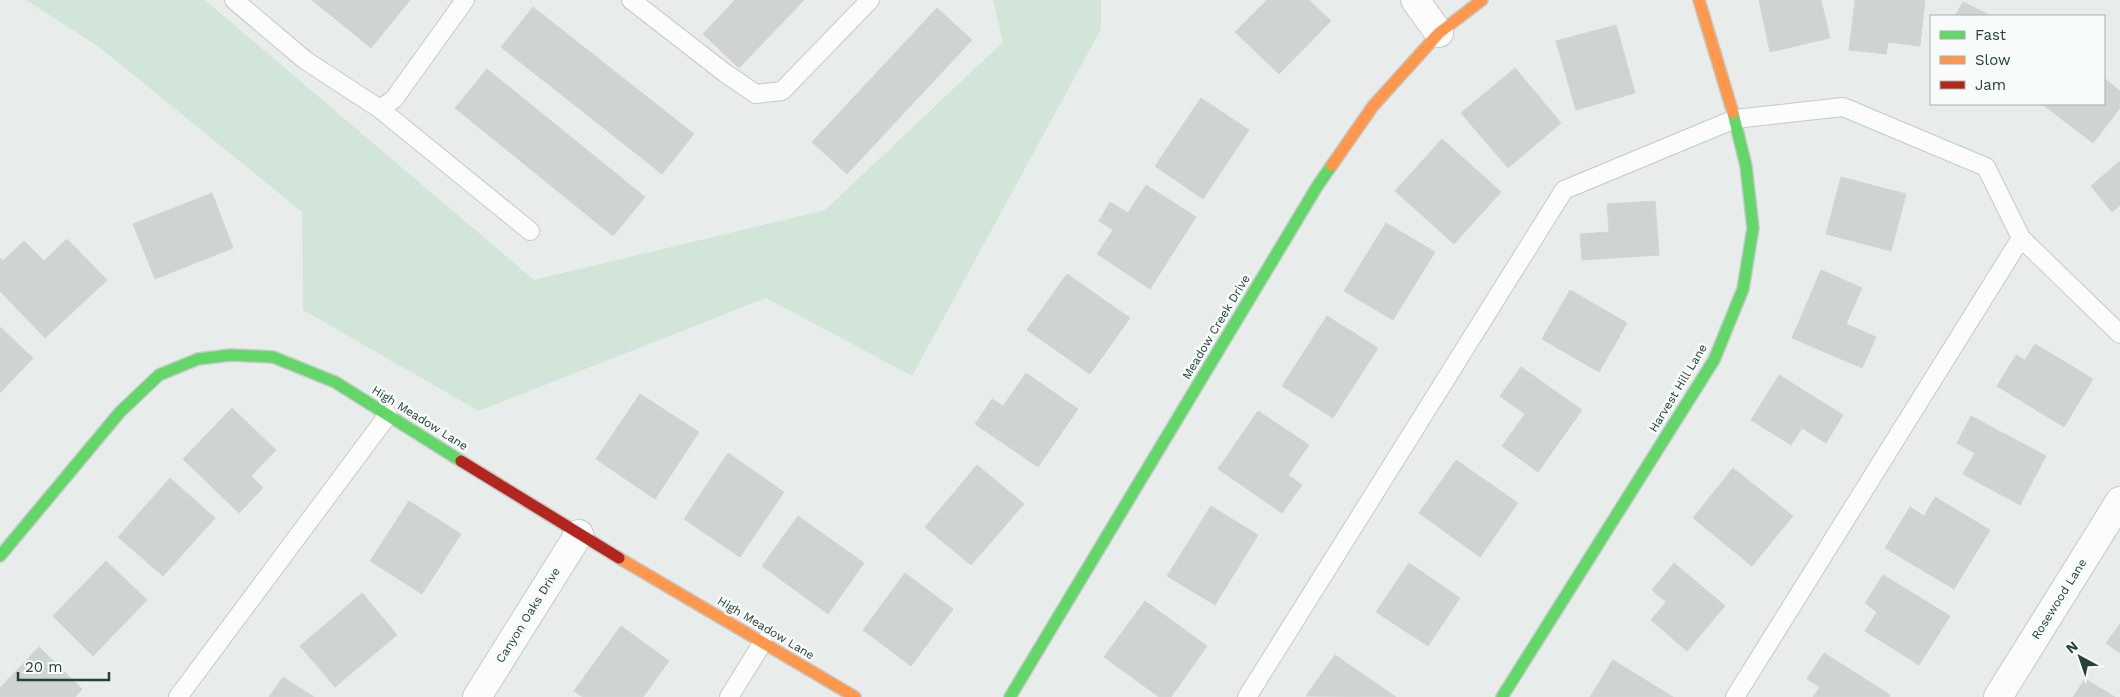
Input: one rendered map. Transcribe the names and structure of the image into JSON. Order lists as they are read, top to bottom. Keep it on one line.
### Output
{"streets":{"street":["Meadow Creek Drive","Harvest Hill Lane","High Meadow Lane","Rosewood Lane","Canyon Oaks Drive"]},"crossings":[["High Meadow Lane","Canyon Oaks Drive"]],"legend":["Fast","Slow","Jam"],"scale_bar":"20 m","north":"top left"}
